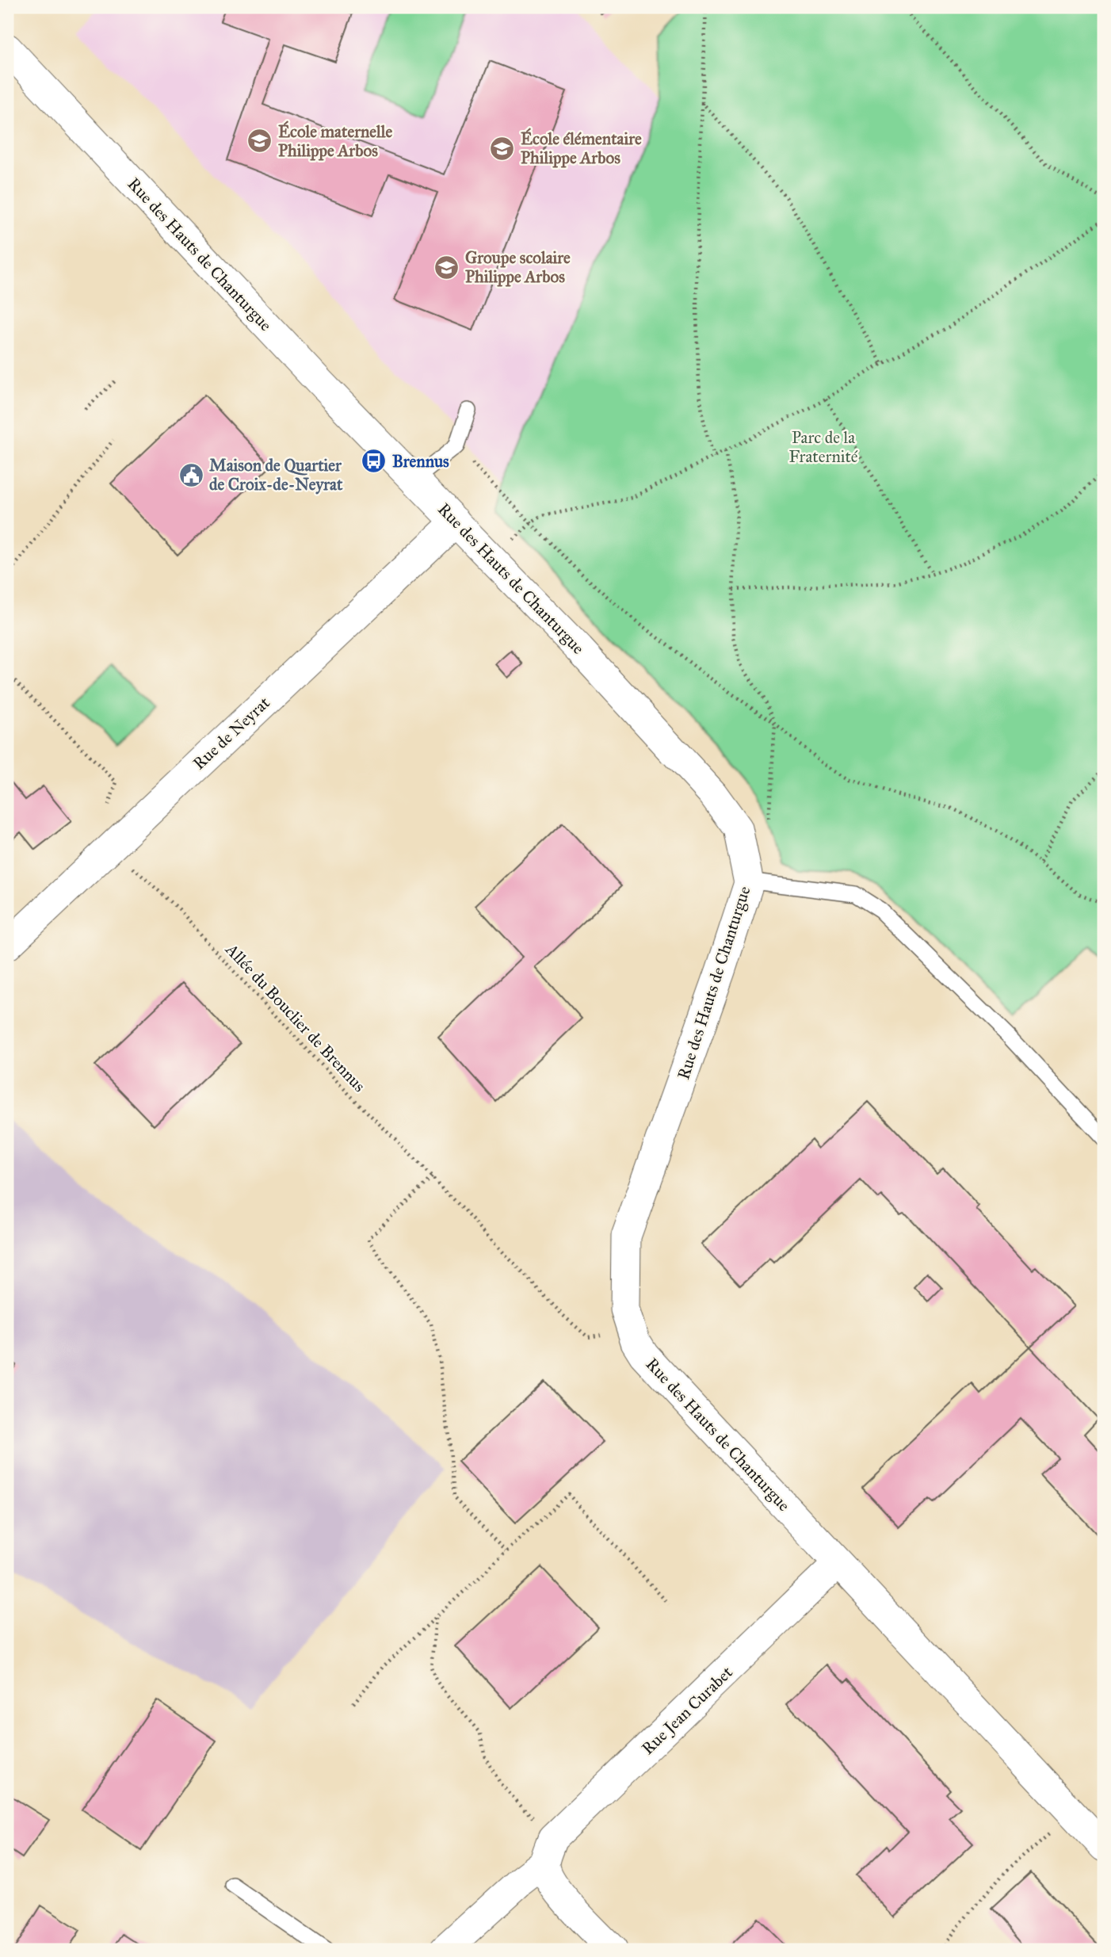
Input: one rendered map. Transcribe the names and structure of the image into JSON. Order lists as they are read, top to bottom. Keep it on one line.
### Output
{"streets":{"street":["Rue des Hauts de Chanturgue","Rue de Neyrat","Rue Jean Curabet"],"path":["Allée du Bouclier de Brennus"]},"crossings":[["Rue des Hauts de Chanturgue","Rue de Neyrat"],["Rue des Hauts de Chanturgue","Allée du Bouclier de Brennus"],["Rue des Hauts de Chanturgue","Rue Jean Curabet"],["Rue de Neyrat","Allée du Bouclier de Brennus"]],"parks":["Parc de la Fraternité"],"places":{"school or university":["École maternelle Philippe Arbos","École élémentaire Philippe Arbos","Groupe scolaire Philippe Arbos"],"bus stop":["Brennus"],"public building":["Maison de Quartier de Croix-de-Neyrat"]}}
